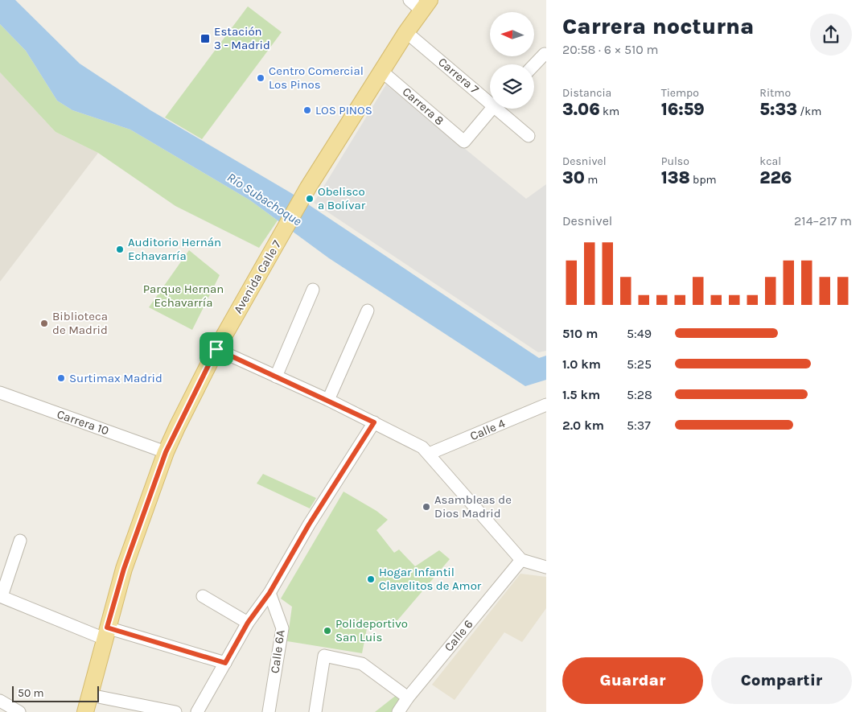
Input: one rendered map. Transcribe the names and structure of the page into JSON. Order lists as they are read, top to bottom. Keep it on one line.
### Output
{"streets":{"main road":["Avenida Calle 7"],"street":["Carrera 7","Carrera 8","Carrera 10","Calle 4","Calle 6","Calle 6A"]},"crossings":[["Carrera 7","Avenida Calle 7"],["Carrera 8","Avenida Calle 7"],["Avenida Calle 7","Carrera 10"]],"water":["Río Subachoque"],"parks":["Parque Hernan Echavarría"],"places":{"transit":["Estación 3 - Madrid"],"other":["Centro Comercial Los Pinos","LOS PINOS","Obelisco a Bolívar","Auditorio Hernán Echavarría","Biblioteca de Madrid","Surtimax Madrid","Asambleas de Dios Madrid","Hogar Infantil Clavelitos de Amor","Polideportivo San Luis"]},"scale_bar":"50 m","north":"left","page":{"heading":["Carrera nocturna","20:58 · 6 × 510 m"],"stats":[["Distancia","3.06 km"],["Tiempo","16:59"],["Ritmo","5:33 /km"],["Desnivel","30 m"],["Pulso","138 bpm"],["kcal","226"]],"chart":["Desnivel","214–217 m"],"list":[{"name":"510 m","note":"5:49"},{"name":"1.0 km","note":"5:25"},{"name":"1.5 km","note":"5:28"},{"name":"2.0 km","note":"5:37"}],"buttons":["Guardar","Compartir"],"scale":"50 m"}}
